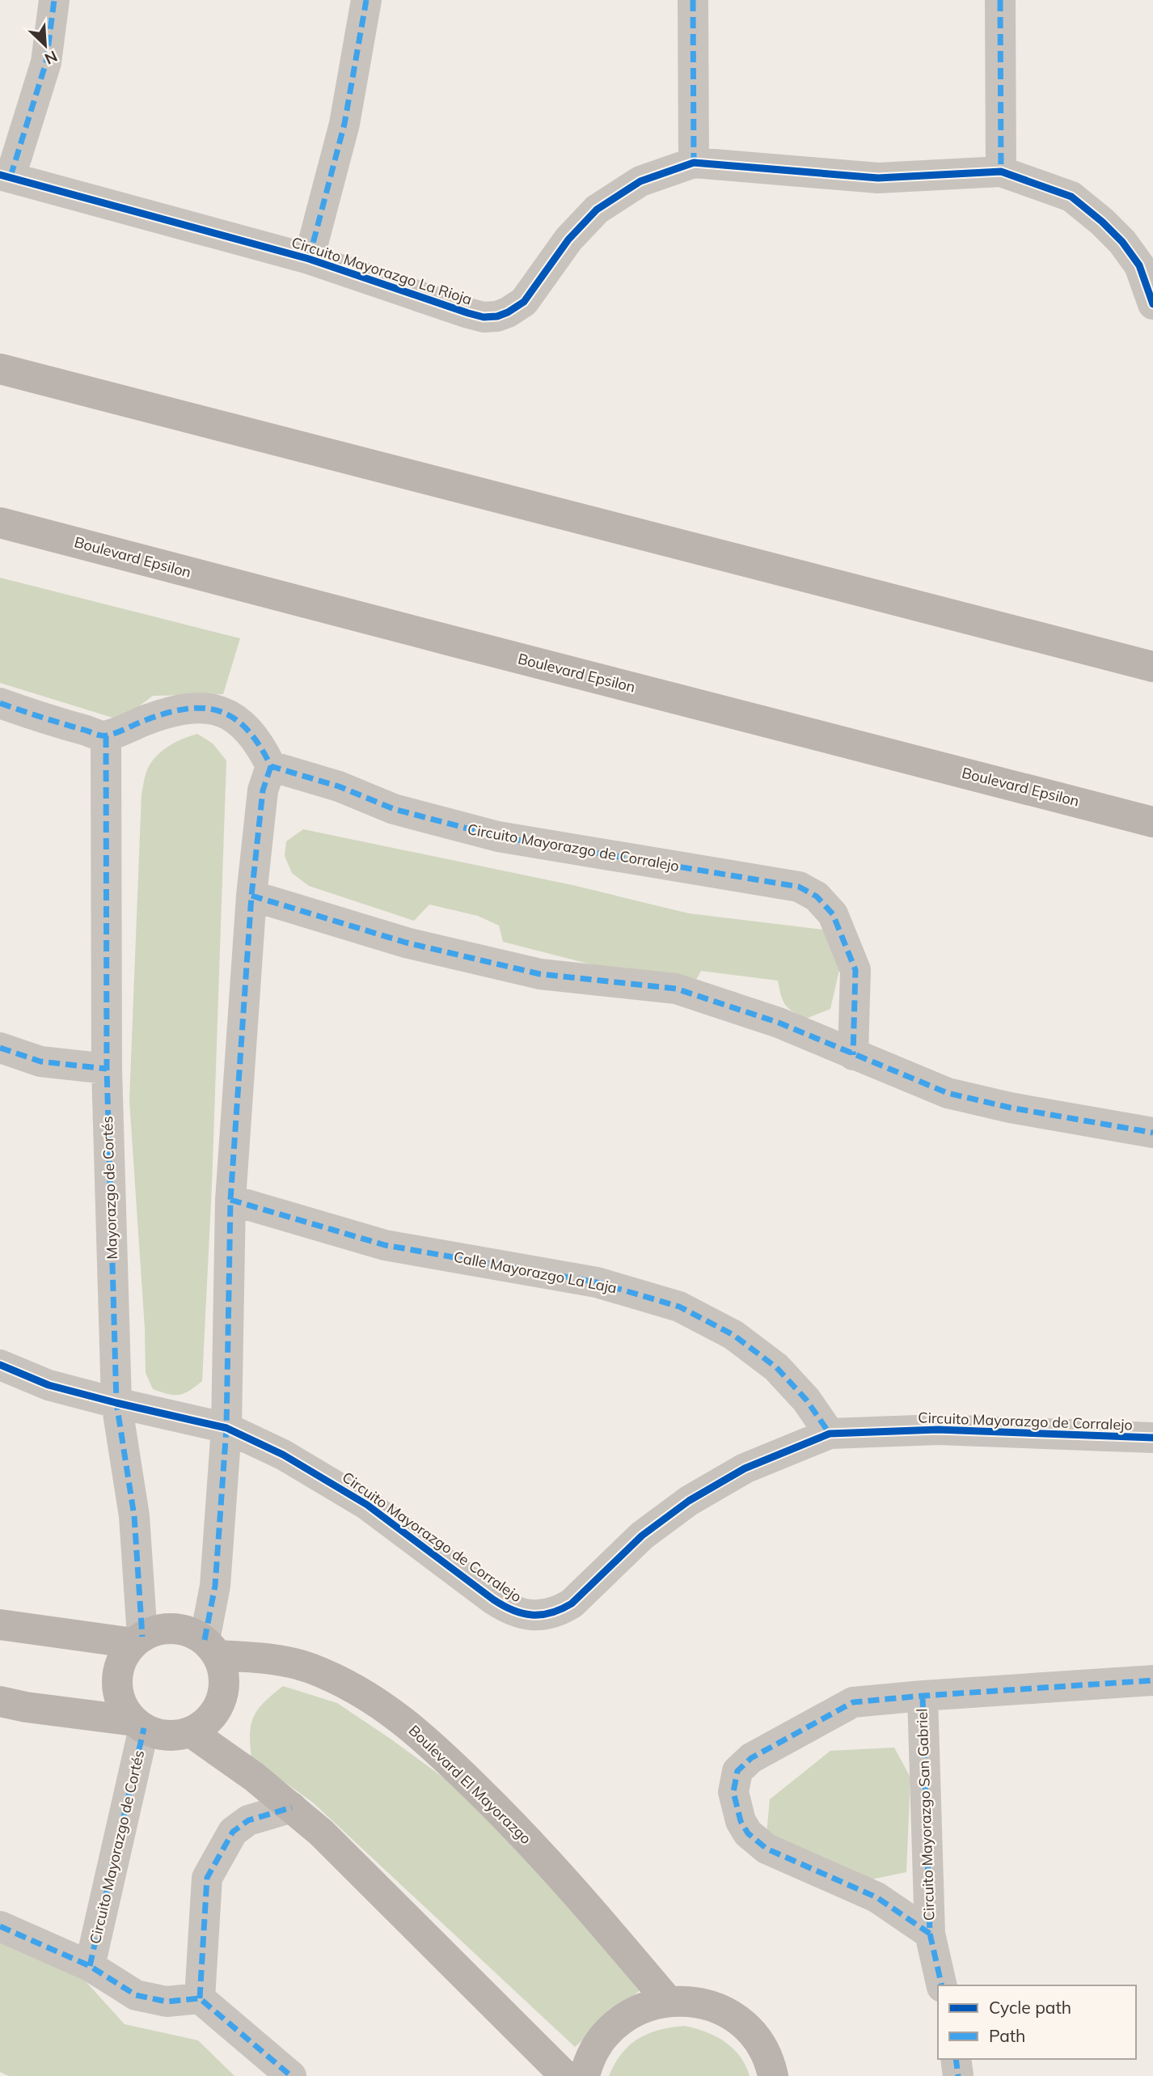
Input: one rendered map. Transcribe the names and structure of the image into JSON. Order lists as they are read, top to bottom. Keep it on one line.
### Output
{"streets":{"street":["Circuito Mayorazgo La Rioja","Boulevard Epsilon","Circuito Mayorazgo de Corralejo","Mayorazgo de Cortés","Calle Mayorazgo La Laja","Boulevard El Mayorazgo","Circuito Mayorazgo San Gabriel","Circuito Mayorazgo de Cortés"]},"crossings":[["Circuito Mayorazgo de Corralejo","Mayorazgo de Cortés"],["Circuito Mayorazgo de Corralejo","Calle Mayorazgo La Laja"],["Mayorazgo de Cortés","Boulevard El Mayorazgo"],["Mayorazgo de Cortés","Circuito Mayorazgo de Cortés"],["Boulevard El Mayorazgo","Circuito Mayorazgo de Cortés"]],"legend":["Cycle path","Path"],"north":"bottom right"}
